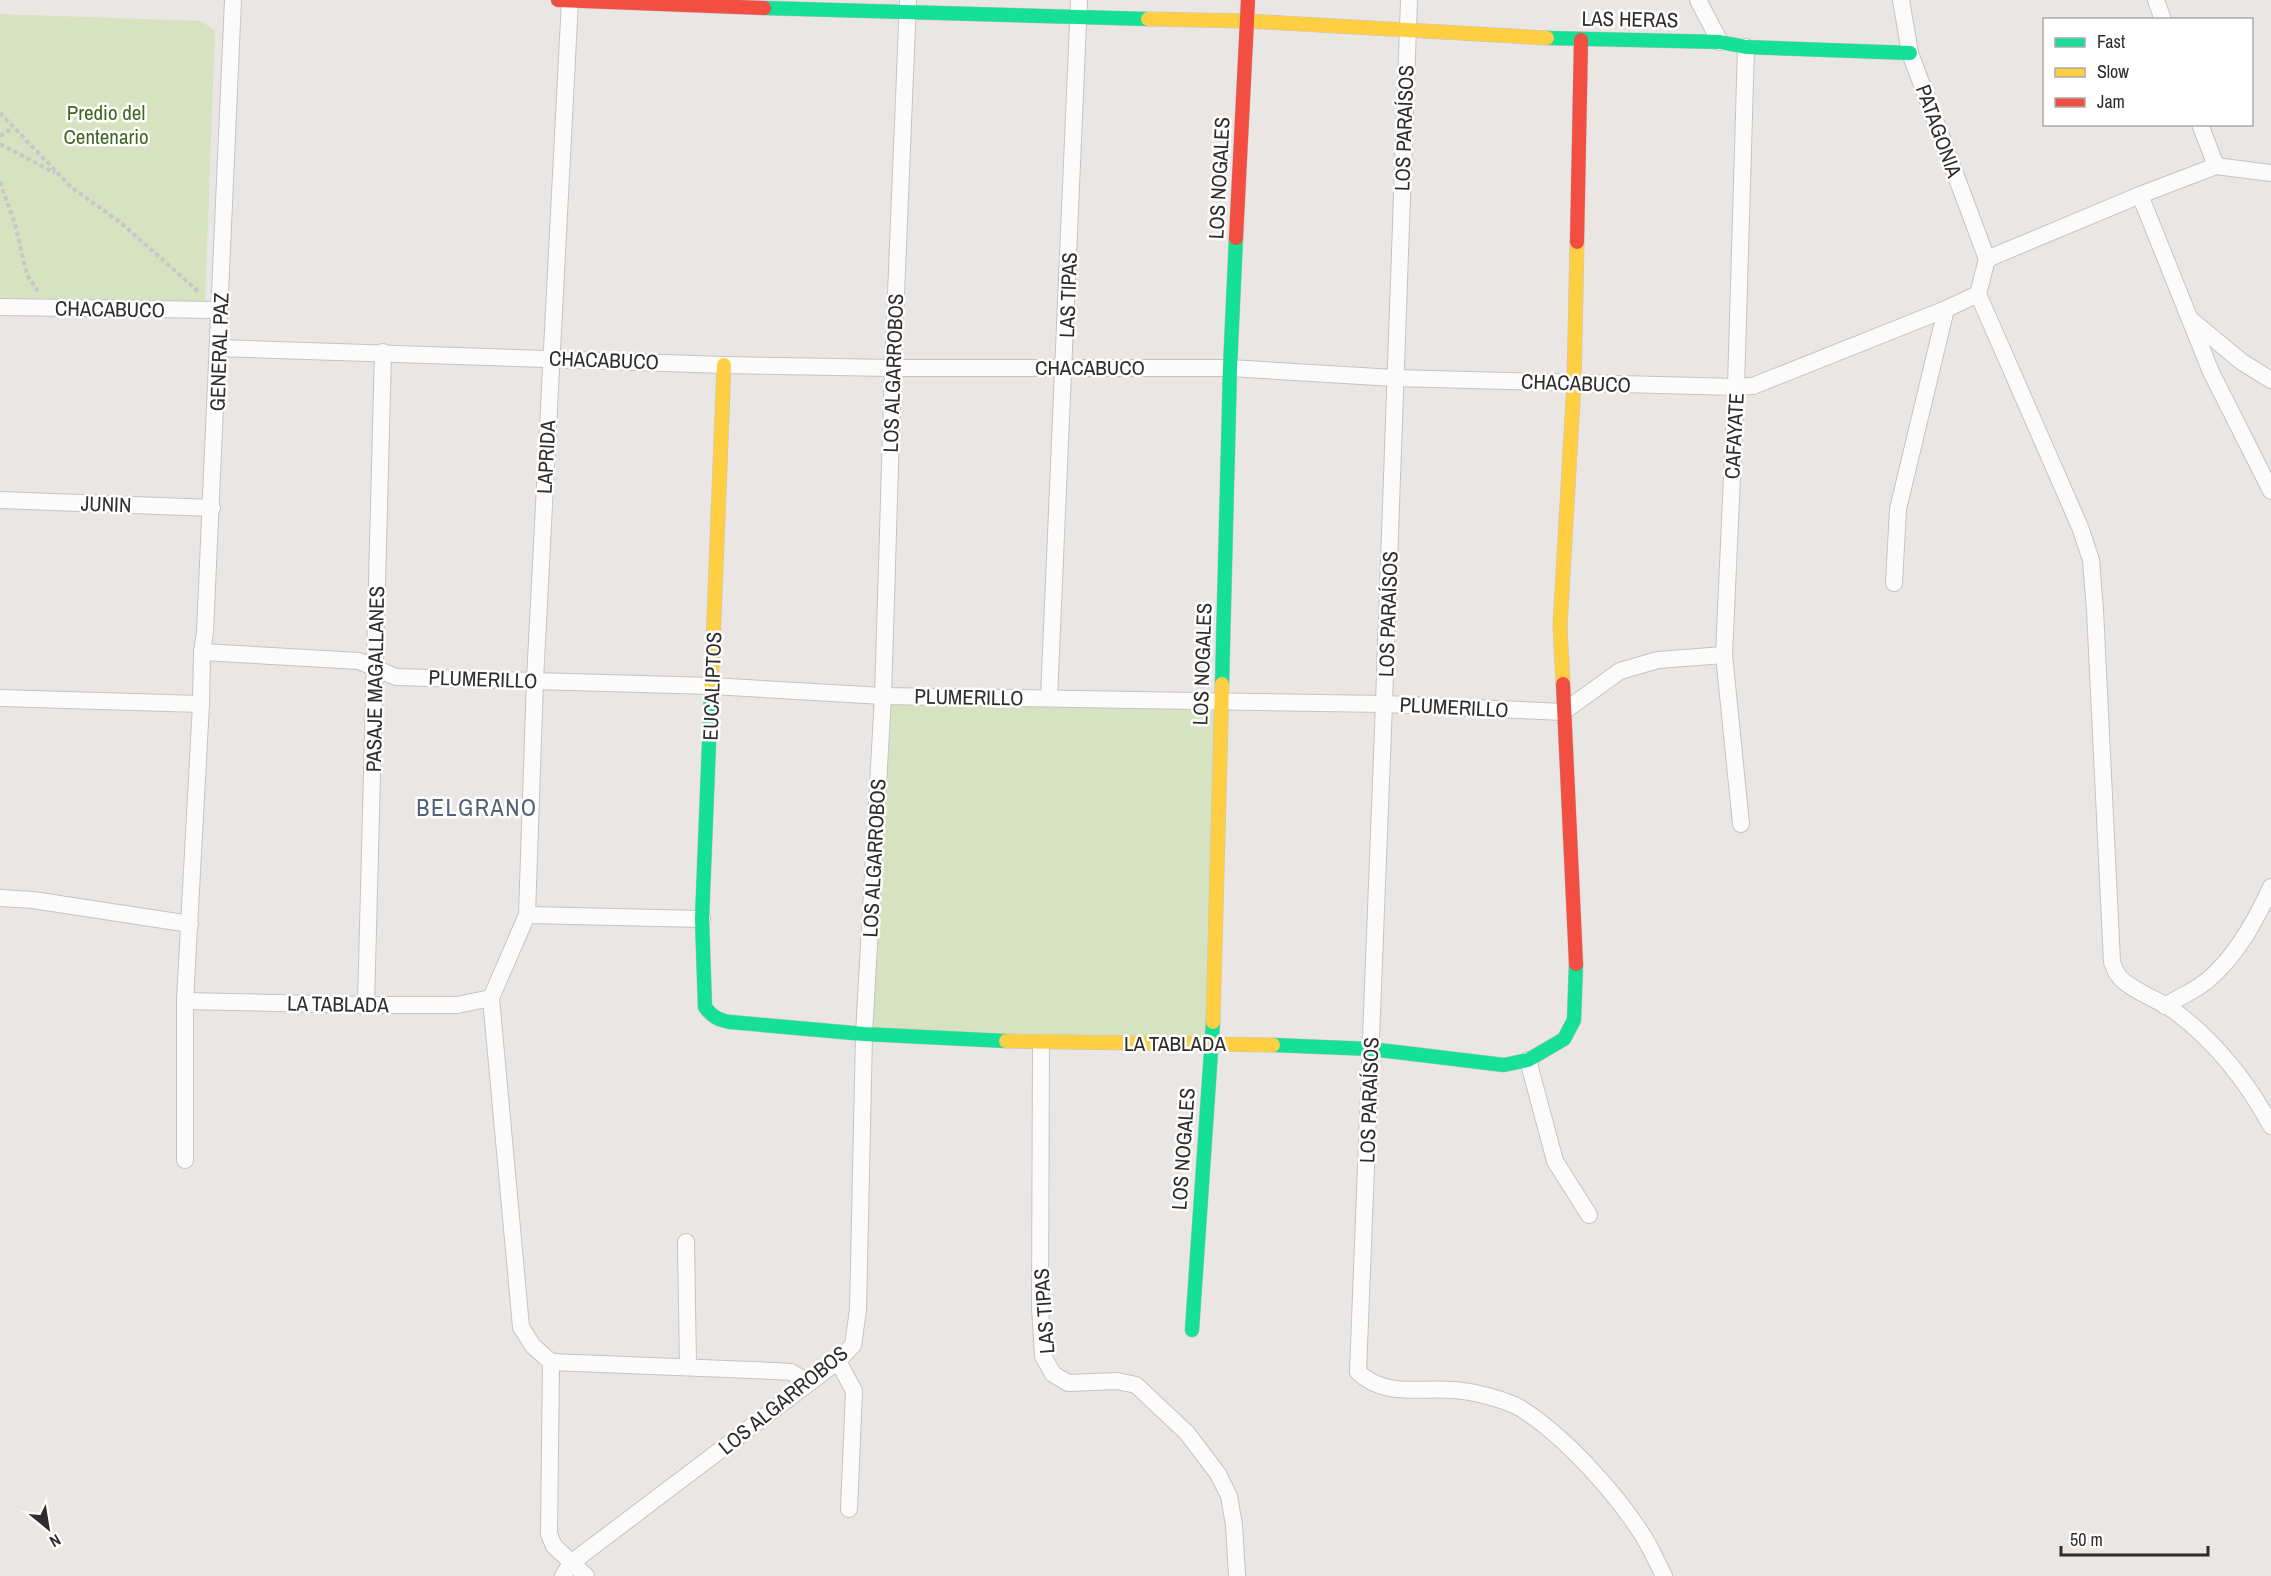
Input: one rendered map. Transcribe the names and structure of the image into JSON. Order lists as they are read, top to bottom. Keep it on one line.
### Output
{"streets":{"street":["LAS HERAS","LOS PARAÍSOS","PATAGONIA","LOS NOGALES","LAS TIPAS","CHACABUCO","GENERAL PAZ","LOS ALGARROBOS","CAFAYATE","LAPRIDA","JUNIN","PASAJE MAGALLANES","PLUMERILLO","EUCALIPTOS","LA TABLADA"]},"crossings":[["LAS HERAS","LOS PARAÍSOS"],["LAS HERAS","PATAGONIA"],["LAS HERAS","LOS NOGALES"],["LAS HERAS","LAS TIPAS"],["LAS HERAS","LOS ALGARROBOS"],["LAS HERAS","CAFAYATE"],["LAS HERAS","LAPRIDA"],["LAS HERAS","LA TABLADA"],["LOS PARAÍSOS","CHACABUCO"],["LOS PARAÍSOS","PLUMERILLO"],["LOS PARAÍSOS","LA TABLADA"],["LOS NOGALES","CHACABUCO"],["LOS NOGALES","PLUMERILLO"],["LOS NOGALES","LA TABLADA"],["LAS TIPAS","CHACABUCO"],["LAS TIPAS","PLUMERILLO"],["LAS TIPAS","LA TABLADA"],["CHACABUCO","GENERAL PAZ"],["CHACABUCO","LOS ALGARROBOS"],["CHACABUCO","CAFAYATE"],["CHACABUCO","LAPRIDA"],["CHACABUCO","PASAJE MAGALLANES"],["CHACABUCO","EUCALIPTOS"],["CHACABUCO","LA TABLADA"],["GENERAL PAZ","JUNIN"],["GENERAL PAZ","PLUMERILLO"],["GENERAL PAZ","LA TABLADA"],["LOS ALGARROBOS","PLUMERILLO"],["LOS ALGARROBOS","LA TABLADA"],["LAPRIDA","PLUMERILLO"],["PASAJE MAGALLANES","PLUMERILLO"],["PASAJE MAGALLANES","LA TABLADA"],["PLUMERILLO","EUCALIPTOS"],["PLUMERILLO","LA TABLADA"],["EUCALIPTOS","LA TABLADA"]],"districts":["BELGRANO"],"parks":["Predio del Centenario"],"legend":["Fast","Slow","Jam"],"scale_bar":"50 m","north":"bottom right"}
